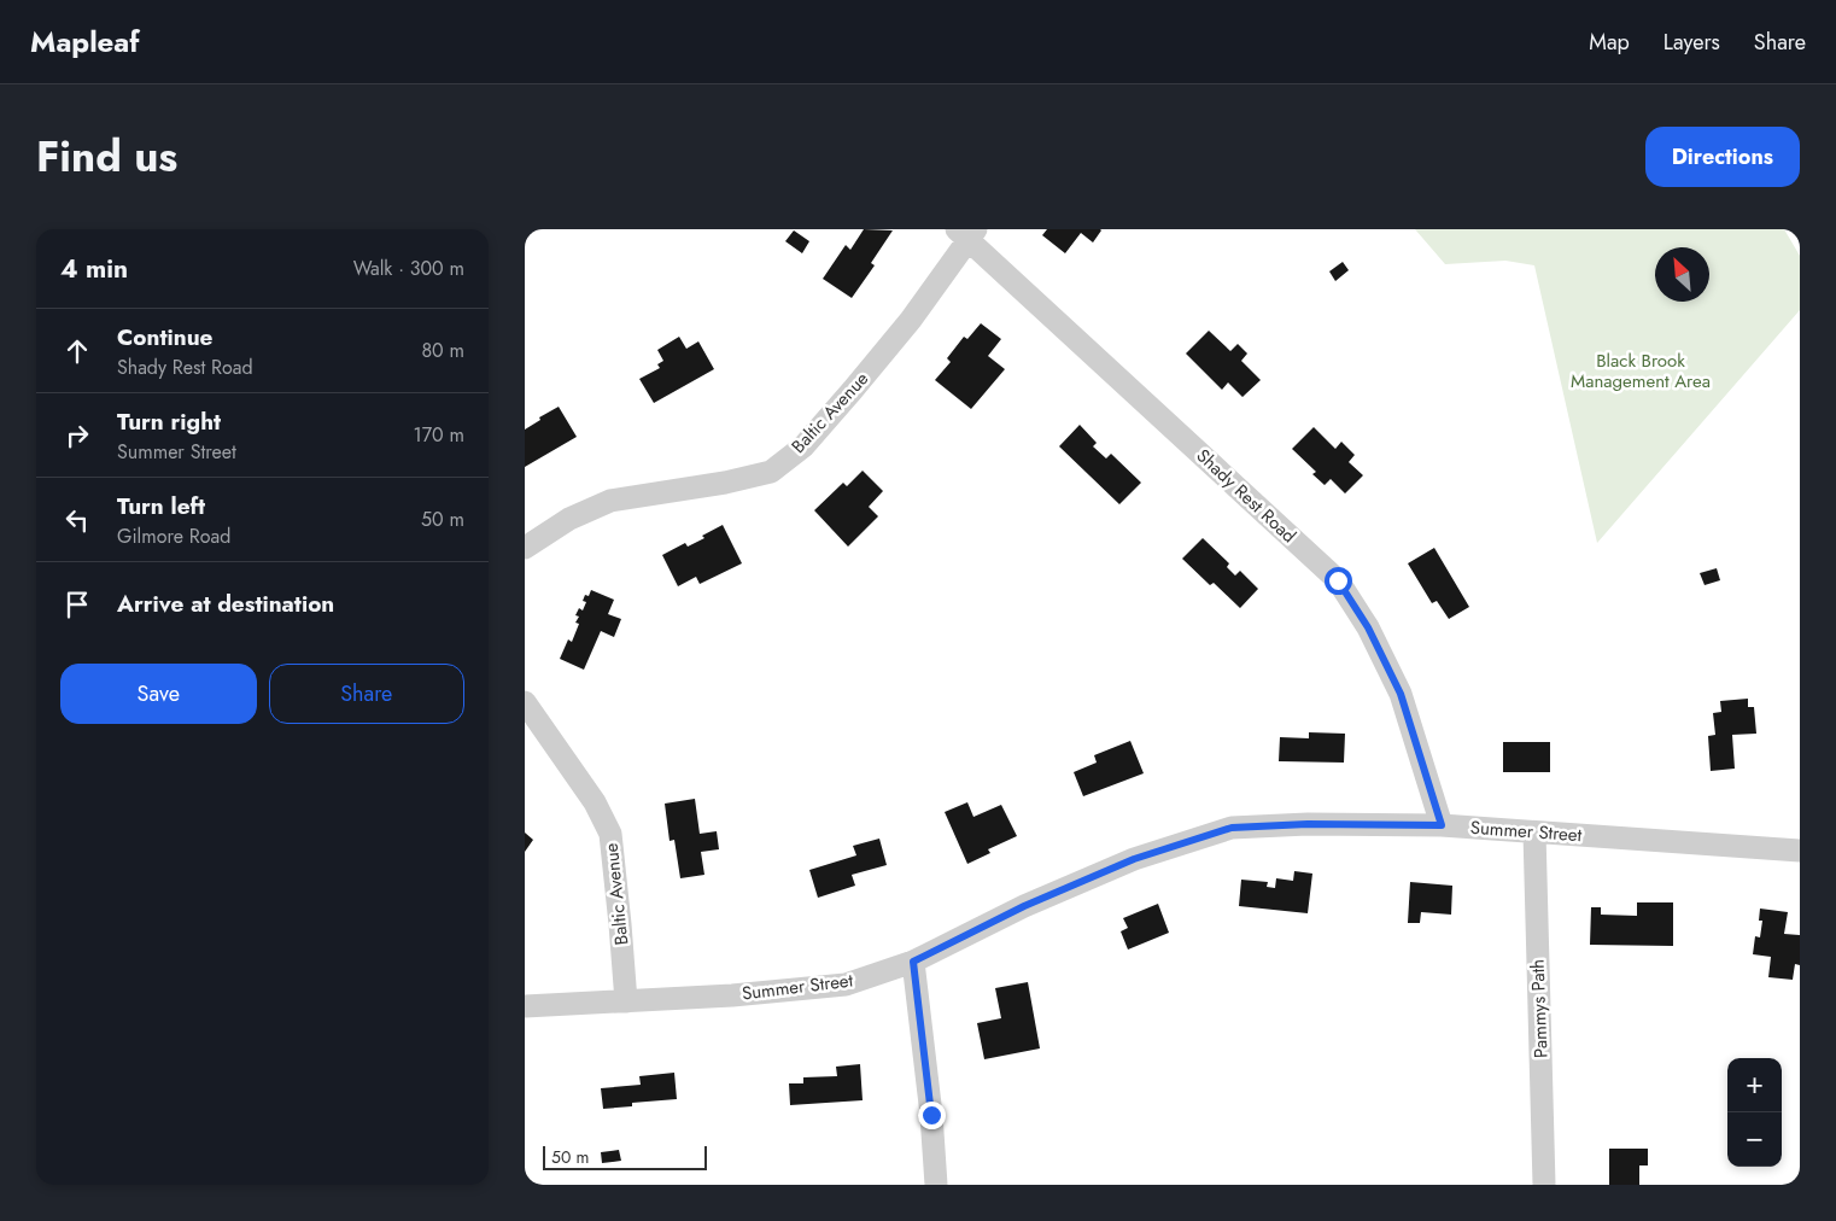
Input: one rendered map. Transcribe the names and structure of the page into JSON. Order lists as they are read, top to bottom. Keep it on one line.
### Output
{"streets":{"street":["Baltic Avenue","Shady Rest Road","Summer Street","Pammys Path"]},"crossings":[["Baltic Avenue","Shady Rest Road"],["Baltic Avenue","Summer Street"],["Shady Rest Road","Summer Street"],["Summer Street","Pammys Path"]],"parks":["Black Brook Management Area"],"scale_bar":"50 m","north":"top left","page":{"header":"Mapleaf","nav":["Map","Layers","Share"],"title":"Find us","buttons":["Directions",["Save","Share"]],"heading":["4 min","Walk · 300 m"],"list":[["Continue","Shady Rest Road","80 m"],["Turn right","Summer Street","170 m"],["Turn left","Gilmore Road","50 m"],"Arrive at destination"],"map_buttons":["+","−"],"scale":"50 m"}}
